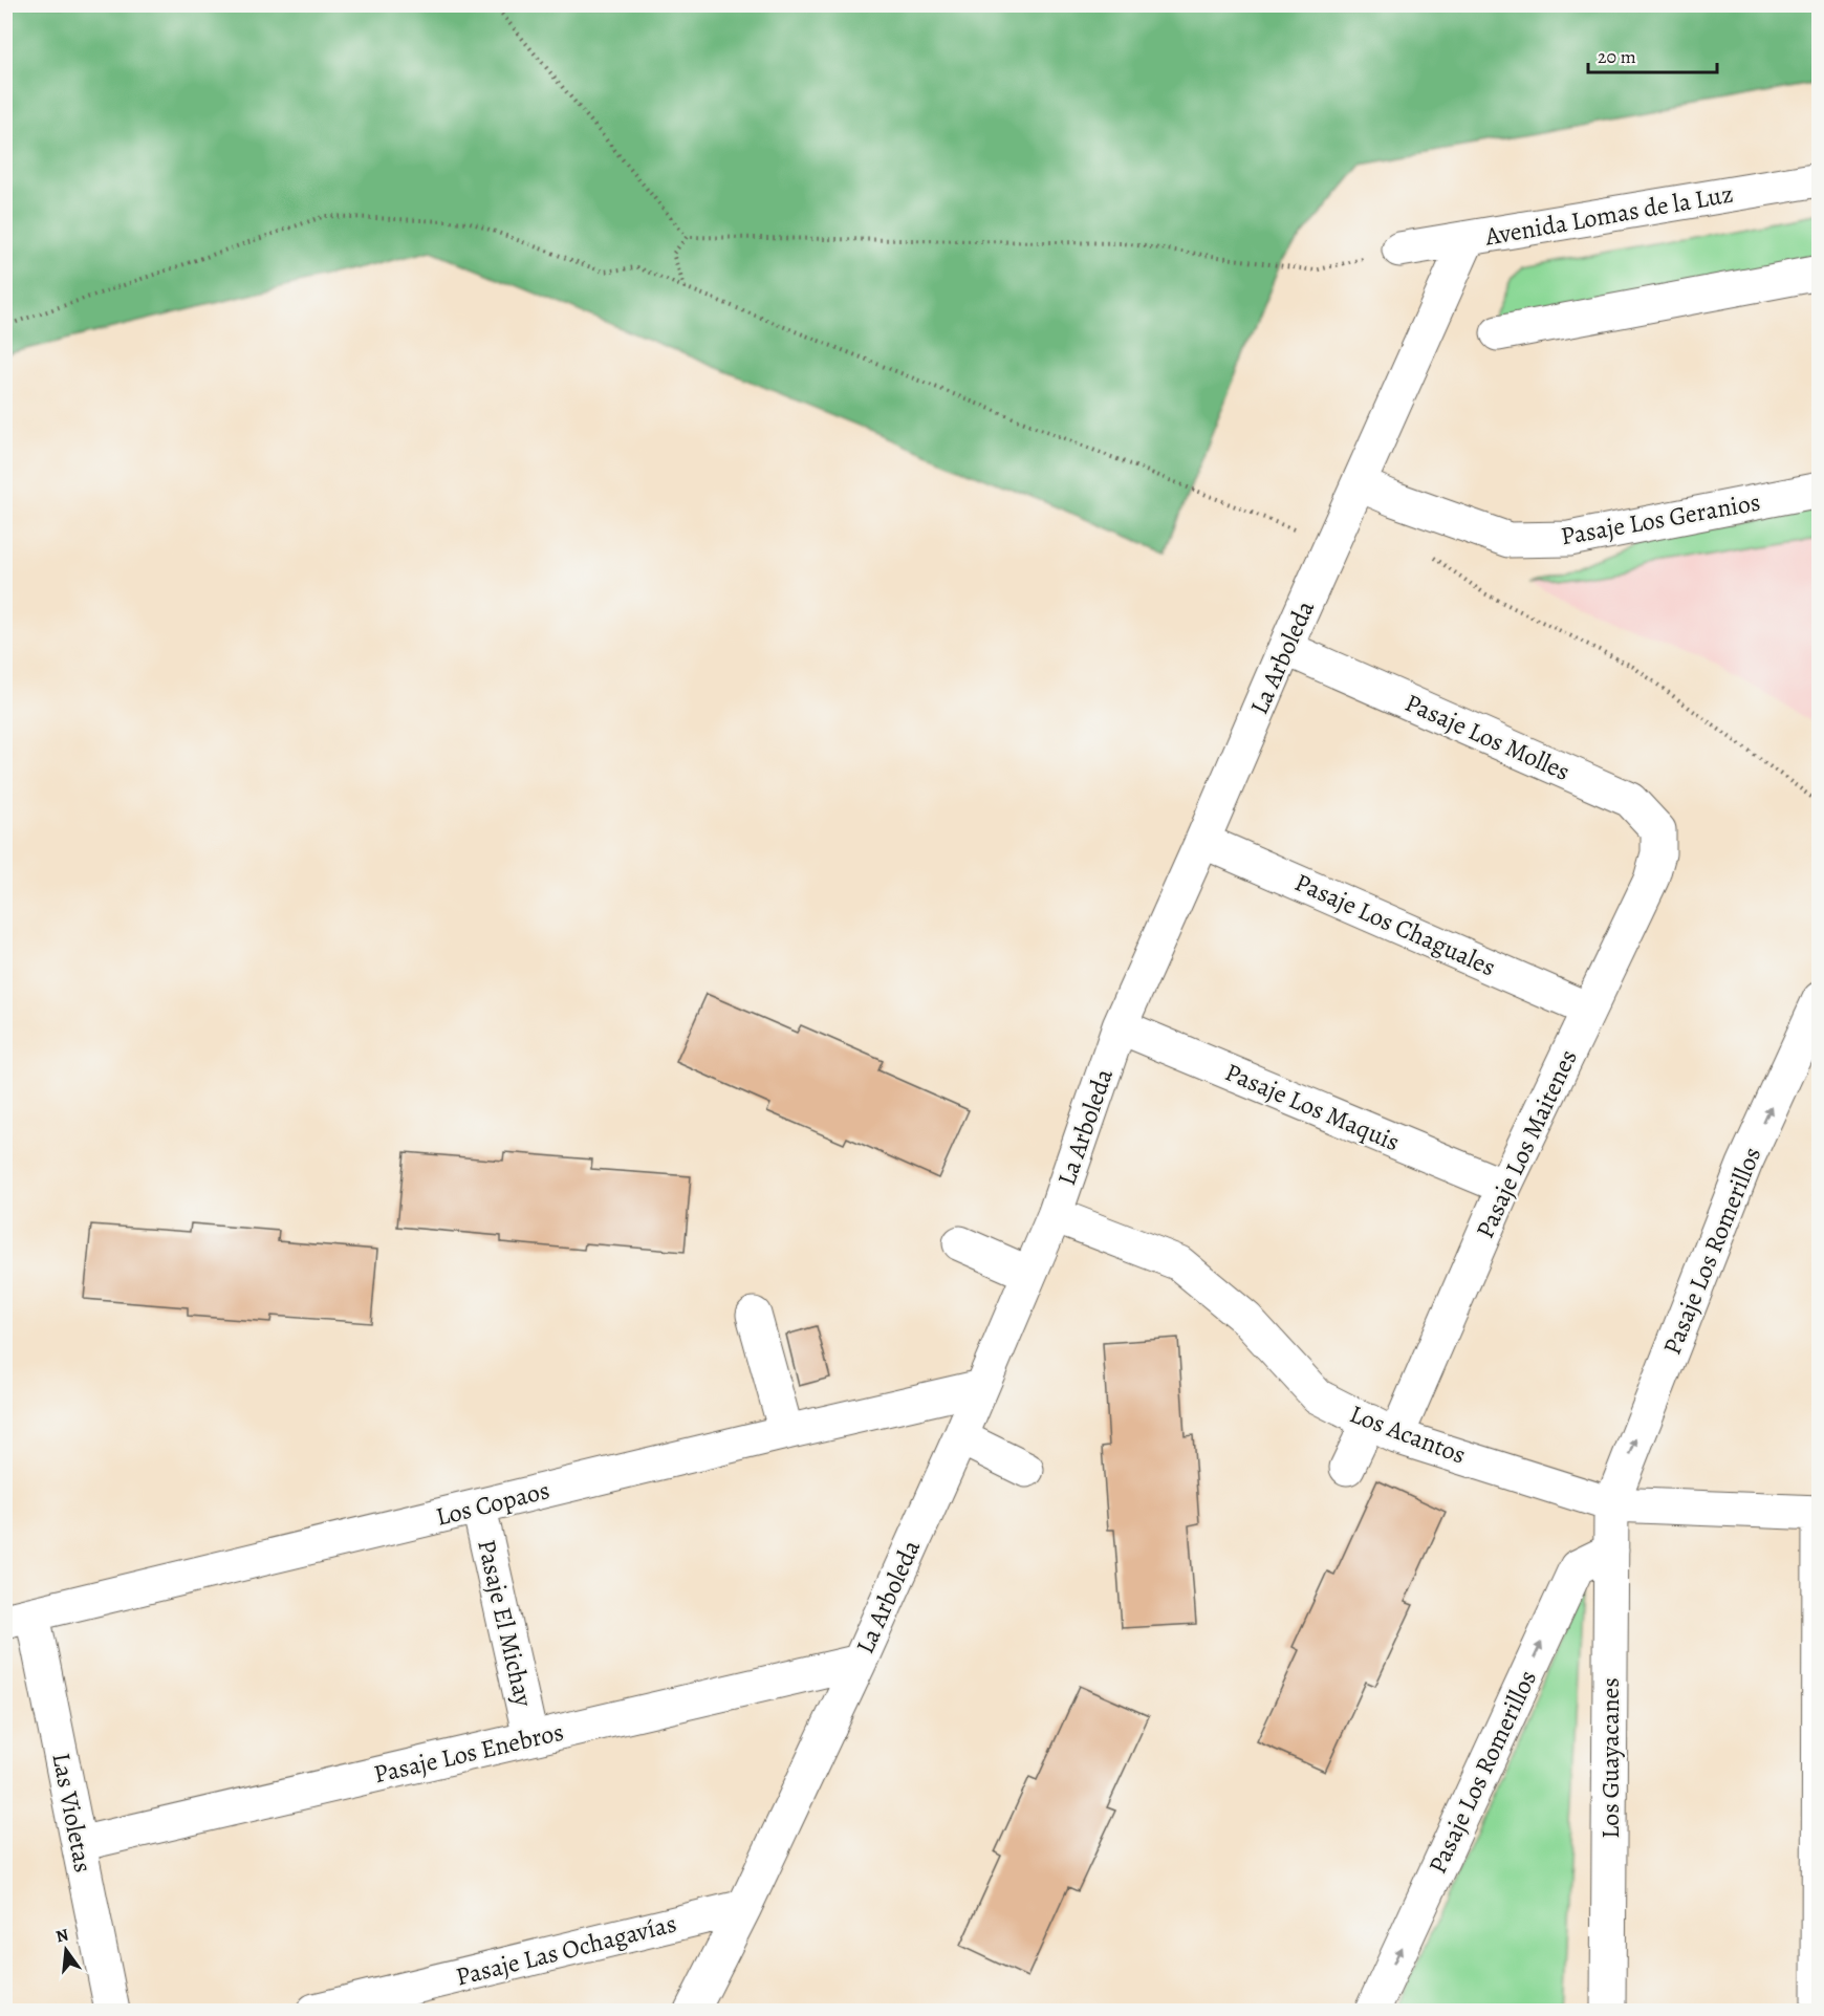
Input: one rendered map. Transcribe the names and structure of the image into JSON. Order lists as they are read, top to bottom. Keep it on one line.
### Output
{"streets":{"street":["Avenida Lomas de la Luz","Pasaje Los Geranios","La Arboleda","Pasaje Los Molles","Pasaje Los Chaguales","Pasaje Los Maquis","Pasaje Los Maitenes","Pasaje Los Romerillos","Los Acantos","Los Copaos","Pasaje El Michay","Pasaje Los Enebros","Los Guayacanes","Las Violetas","Pasaje Las Ochagavías"]},"crossings":[["Avenida Lomas de la Luz","La Arboleda"],["Pasaje Los Geranios","La Arboleda"],["La Arboleda","Pasaje Los Molles"],["La Arboleda","Pasaje Los Chaguales"],["La Arboleda","Pasaje Los Maquis"],["La Arboleda","Los Acantos"],["La Arboleda","Los Copaos"],["La Arboleda","Pasaje Los Enebros"],["La Arboleda","Pasaje Las Ochagavías"],["Pasaje Los Molles","Pasaje Los Maitenes"],["Pasaje Los Chaguales","Pasaje Los Maitenes"],["Pasaje Los Maquis","Pasaje Los Maitenes"],["Pasaje Los Maitenes","Los Acantos"],["Pasaje Los Romerillos","Los Acantos"],["Pasaje Los Romerillos","Los Guayacanes"],["Los Acantos","Los Guayacanes"],["Los Copaos","Pasaje El Michay"],["Los Copaos","Las Violetas"],["Pasaje El Michay","Pasaje Los Enebros"],["Pasaje Los Enebros","Las Violetas"]],"one_way":["Pasaje Los Romerillos"],"scale_bar":"20 m","north":"top"}
